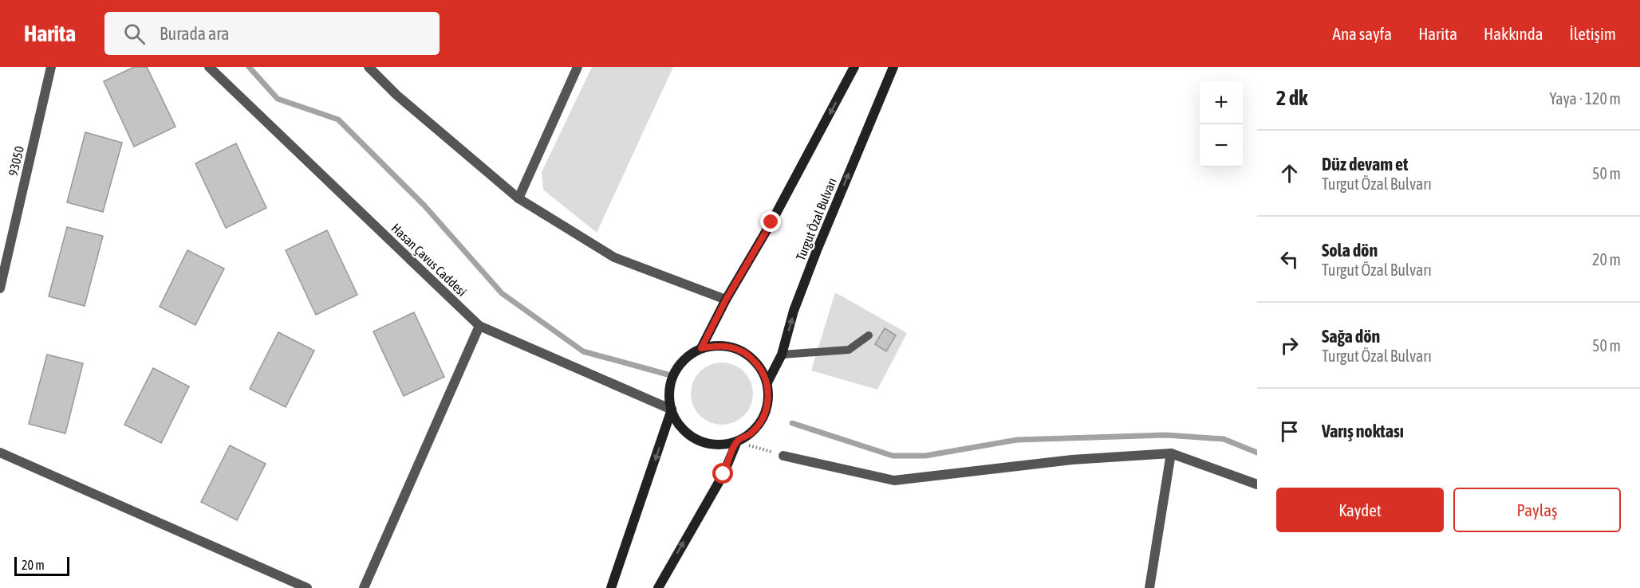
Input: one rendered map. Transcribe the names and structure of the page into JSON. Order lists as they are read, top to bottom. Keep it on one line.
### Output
{"streets":{"main road":["Turgut Özal Bulvarı"],"street":["93050","Hasan Çavus Caddesi"]},"crossings":[["Turgut Özal Bulvarı","Hasan Çavus Caddesi"]],"scale_bar":"20 m","page":{"header":"Harita","search":"Burada ara","nav":["Ana sayfa","Harita","Hakkında","İletişim"],"heading":["2 dk","Yaya · 120 m"],"map_buttons":["+","−"],"list":[["Düz devam et","Turgut Özal Bulvarı","50 m"],["Sola dön","Turgut Özal Bulvarı","20 m"],["Sağa dön","Turgut Özal Bulvarı","50 m"],"Varış noktası"],"buttons":["Kaydet","Paylaş"],"scale":"20 m"}}
